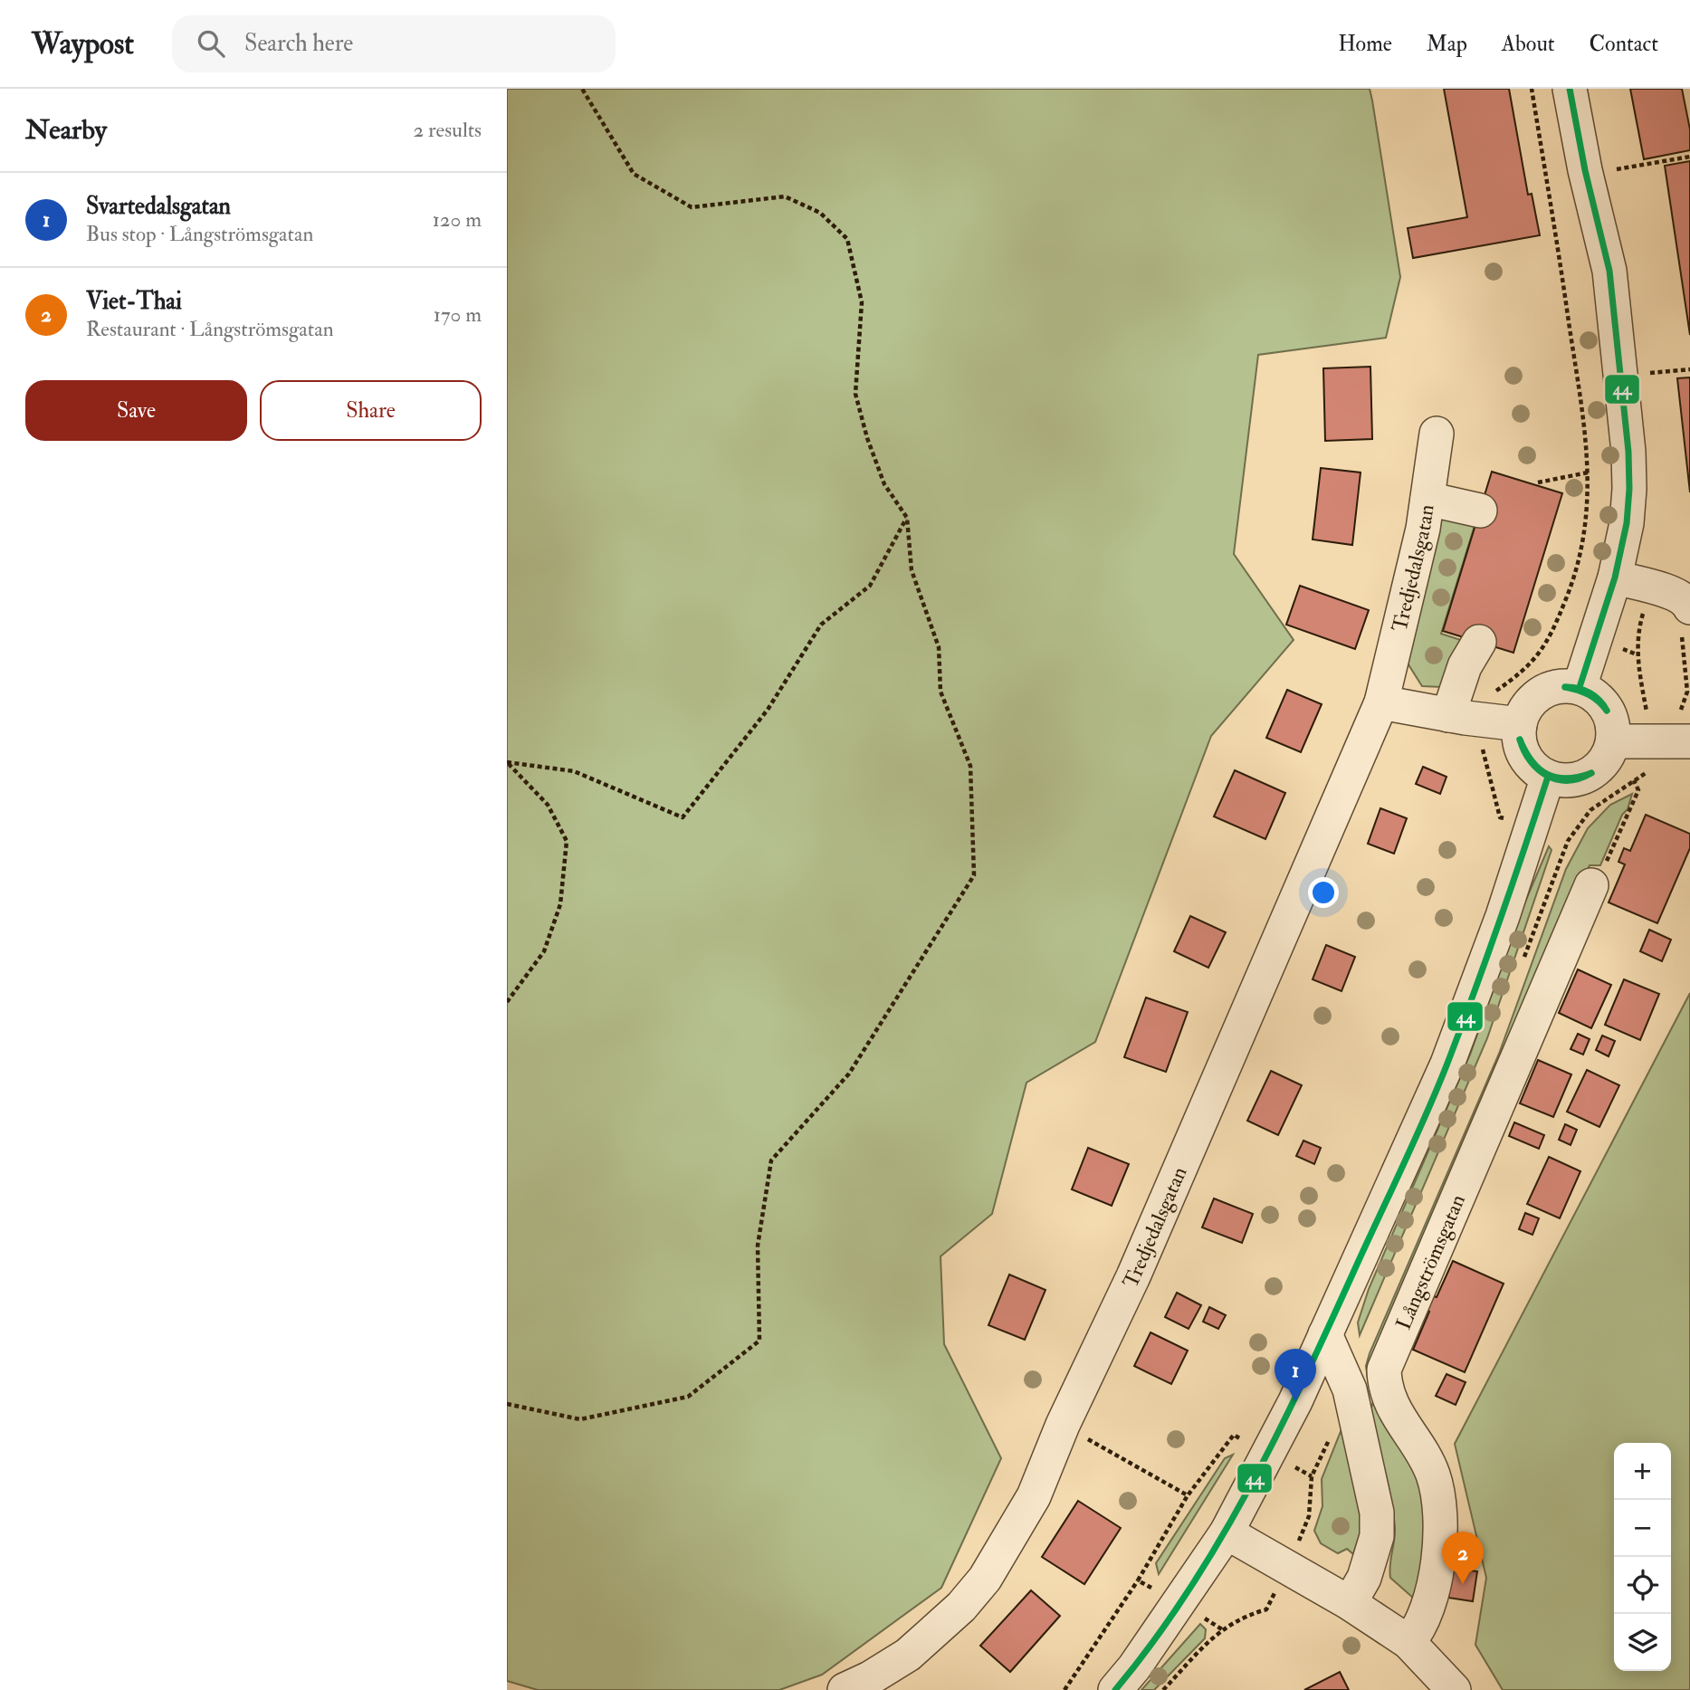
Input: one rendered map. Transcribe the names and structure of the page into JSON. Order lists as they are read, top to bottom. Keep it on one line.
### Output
{"streets":{"street":["Tredjedalsgatan","Långströmsgatan"]},"lines":["transit line 44"],"page":{"header":"Waypost","search":"Search here","nav":["Home","Map","About","Contact"],"heading":["Nearby","2 results"],"list":[{"mark":"1","name":"Svartedalsgatan","note":"Bus stop · Långströmsgatan","value":"120 m"},{"mark":"2","name":"Viet-Thai","note":"Restaurant · Långströmsgatan","value":"170 m"}],"buttons":["Save","Share"],"pins":["1","2"],"map_buttons":["+","−"]}}
